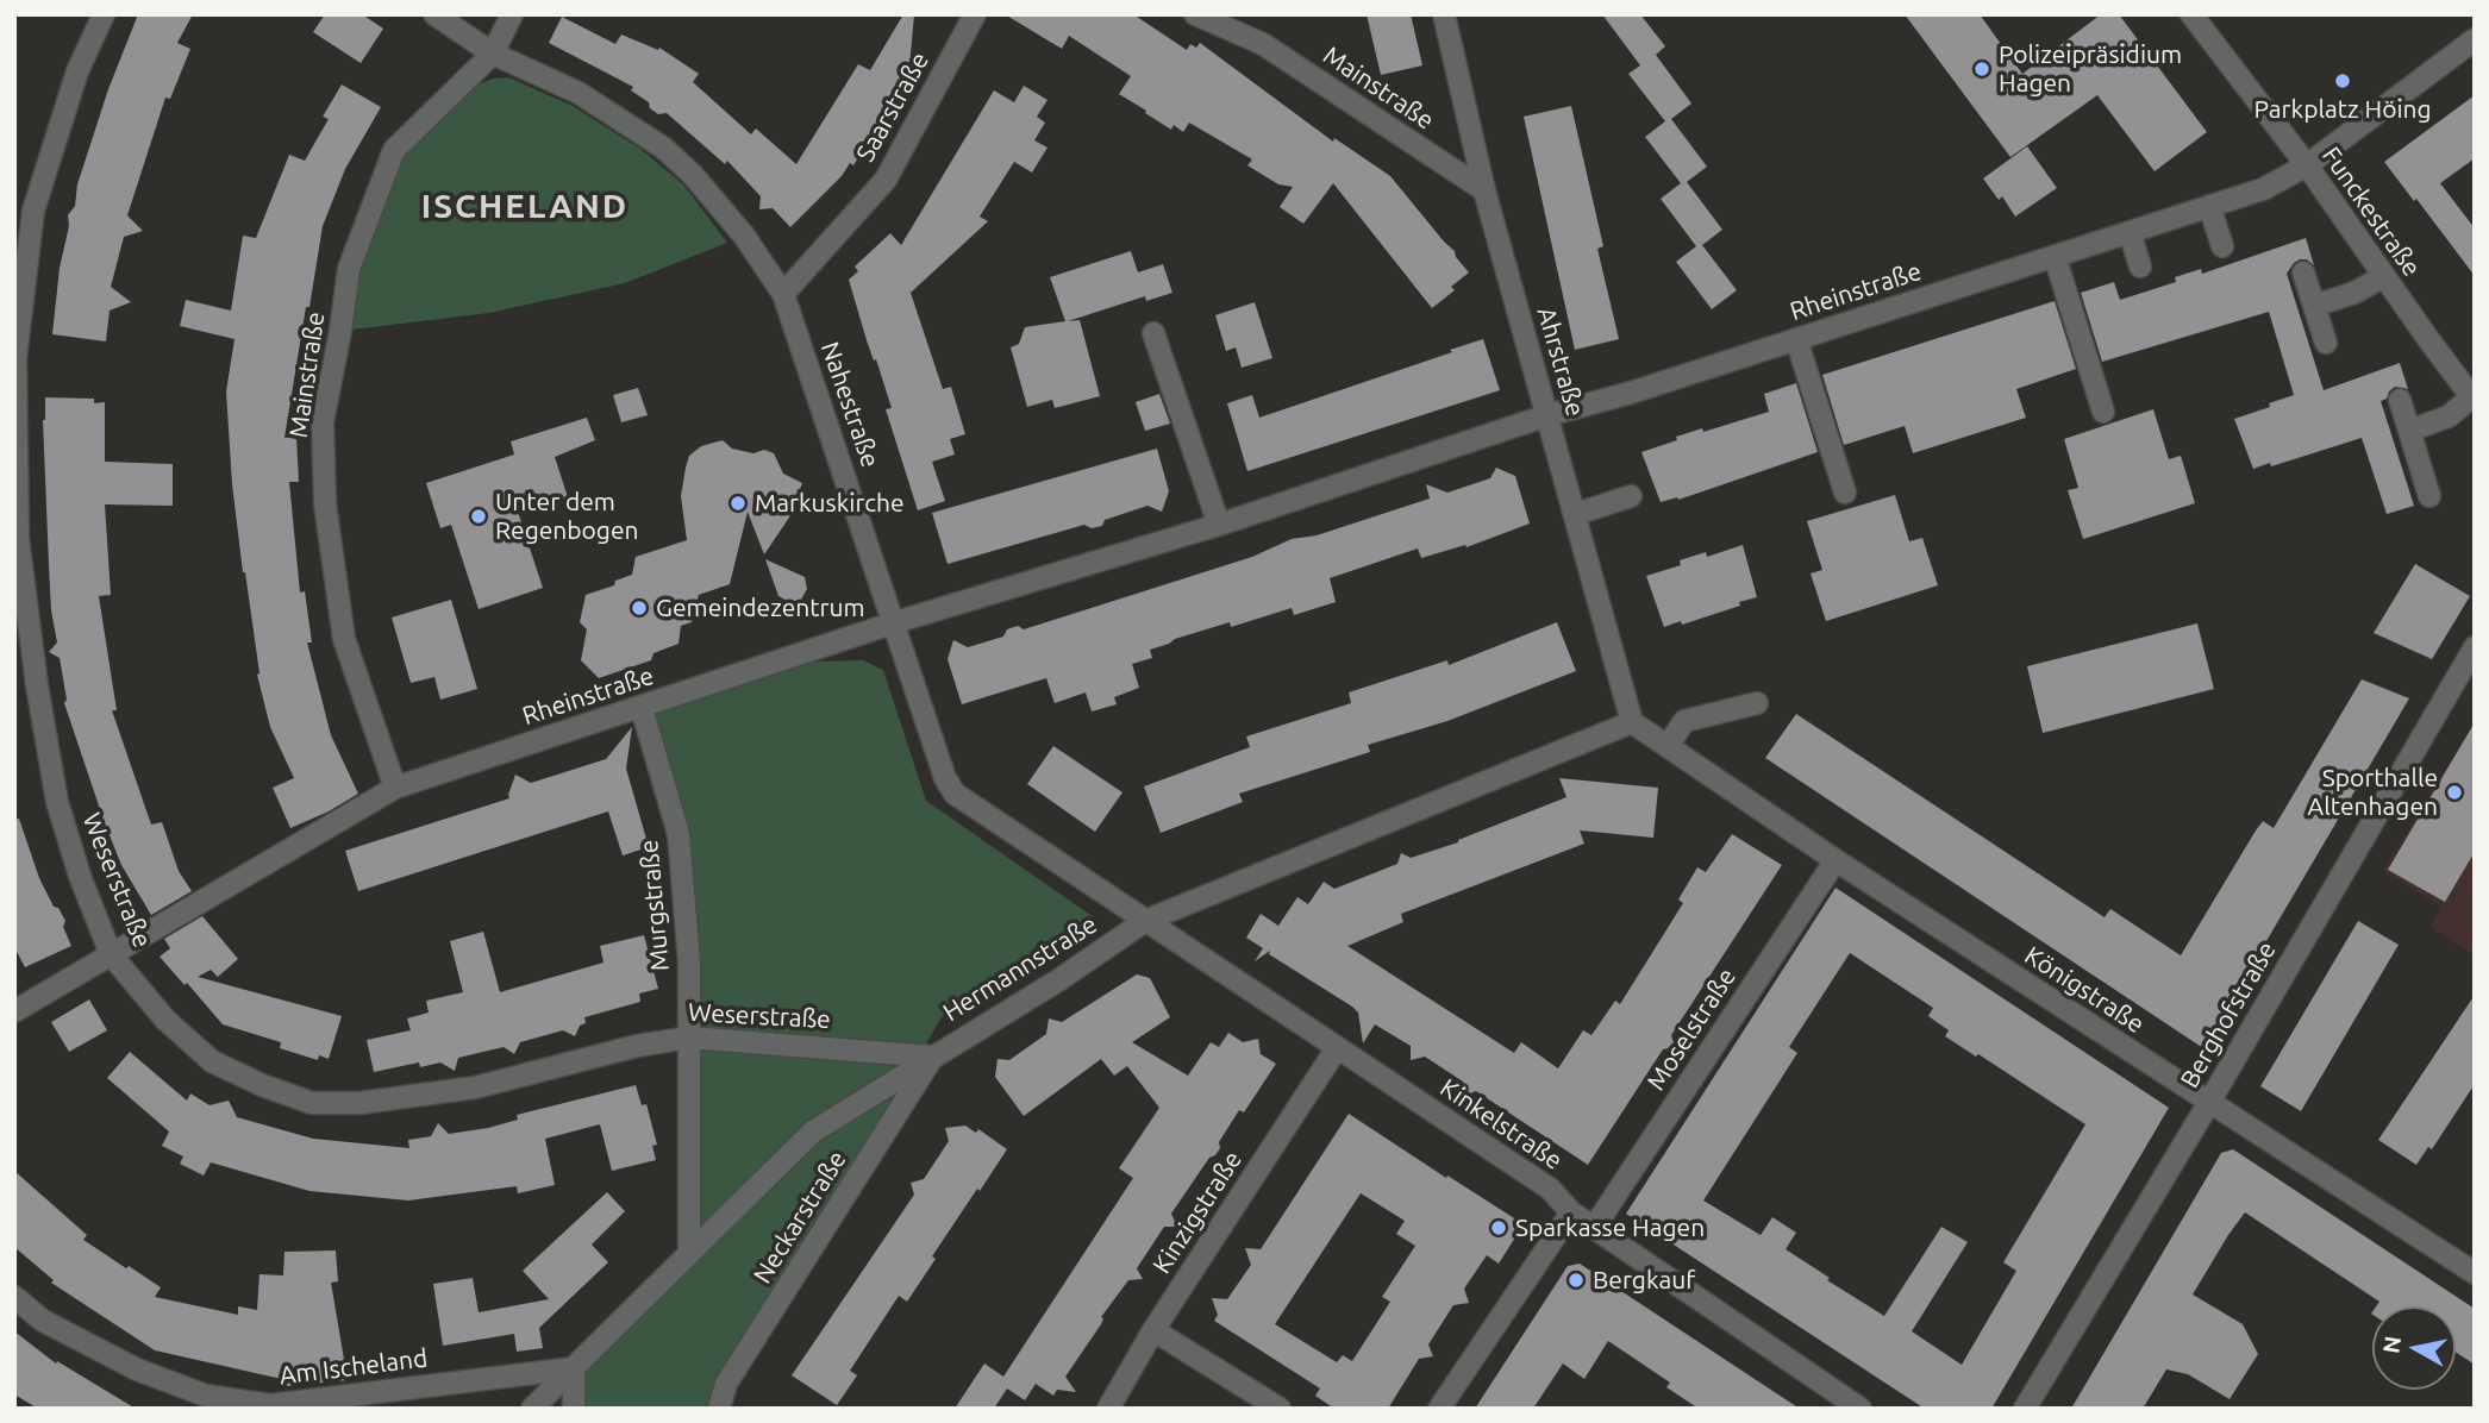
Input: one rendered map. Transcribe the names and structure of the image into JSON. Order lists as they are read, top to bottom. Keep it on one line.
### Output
{"streets":{"street":["Mainstraße","Saarstraße","Funckestraße","Rheinstraße","Ahrstraße","Nahestraße","Weserstraße","Murgstraße","Hermannstraße","Königstraße","Berghofstraße","Moselstraße","Kinkelstraße","Kinzigstraße","Neckarstraße","Am Ischeland"]},"crossings":[["Mainstraße","Rheinstraße"],["Mainstraße","Ahrstraße"],["Mainstraße","Nahestraße"],["Saarstraße","Nahestraße"],["Funckestraße","Rheinstraße"],["Rheinstraße","Ahrstraße"],["Rheinstraße","Nahestraße"],["Rheinstraße","Weserstraße"],["Rheinstraße","Murgstraße"],["Ahrstraße","Hermannstraße"],["Ahrstraße","Königstraße"],["Nahestraße","Hermannstraße"],["Nahestraße","Kinkelstraße"],["Weserstraße","Murgstraße"],["Weserstraße","Hermannstraße"],["Weserstraße","Neckarstraße"],["Murgstraße","Hermannstraße"],["Hermannstraße","Königstraße"],["Hermannstraße","Kinkelstraße"],["Hermannstraße","Neckarstraße"],["Hermannstraße","Am Ischeland"],["Königstraße","Berghofstraße"],["Königstraße","Moselstraße"],["Moselstraße","Kinkelstraße"],["Kinkelstraße","Kinzigstraße"]],"districts":["ISCHELAND"],"places":["Polizeipräsidium Hagen","Parkplatz Höing","Markuskirche","Unter dem Regenbogen","Gemeindezentrum","Sporthalle Altenhagen","Sparkasse Hagen","Bergkauf"],"north":"left"}
